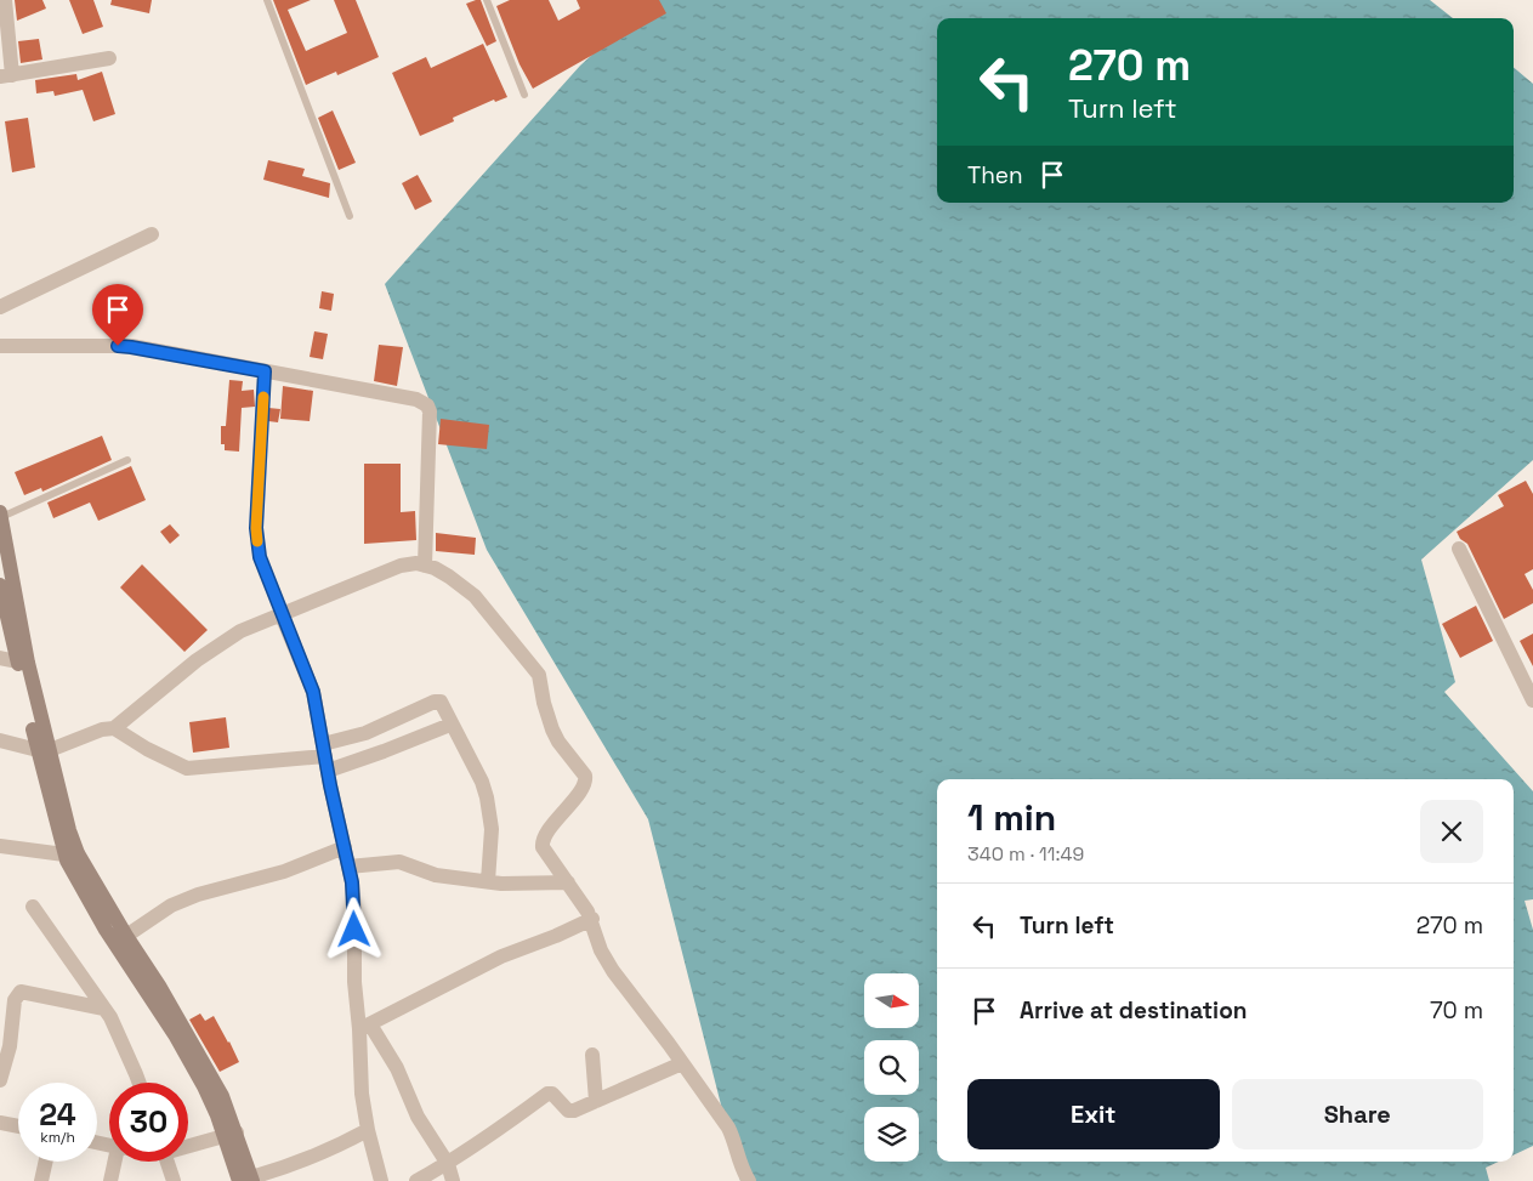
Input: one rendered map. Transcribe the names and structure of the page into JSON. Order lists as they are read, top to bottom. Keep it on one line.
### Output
{"north":"right","page":{"turn":["270 m","Turn left"],"then":"Then","heading":["1 min","340 m · 11:49"],"list":[{"name":"Turn left","value":"270 m"},{"name":"Arrive at destination","value":"70 m"}],"buttons":["Exit","Share"],"speed":"24 km/h","limit":"30"}}
